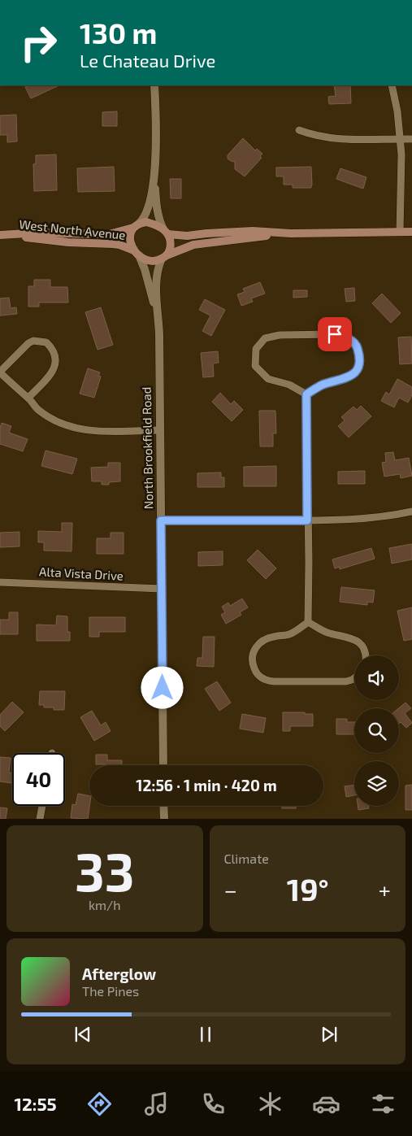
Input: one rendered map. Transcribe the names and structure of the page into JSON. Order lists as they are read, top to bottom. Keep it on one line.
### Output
{"streets":{"main road":["West North Avenue"],"street":["North Brookfield Road","Alta Vista Drive"]},"crossings":[["West North Avenue","North Brookfield Road"],["North Brookfield Road","Alta Vista Drive"]],"page":{"turn":["130 m","Le Chateau Drive"],"limit":"40","trip":"12:56 · 1 min · 420 m","tile":[["33","km/h"],"Climate"],"heat":["−","19°","+"],"song":["Afterglow","The Pines"],"tabs":"12:55"}}
